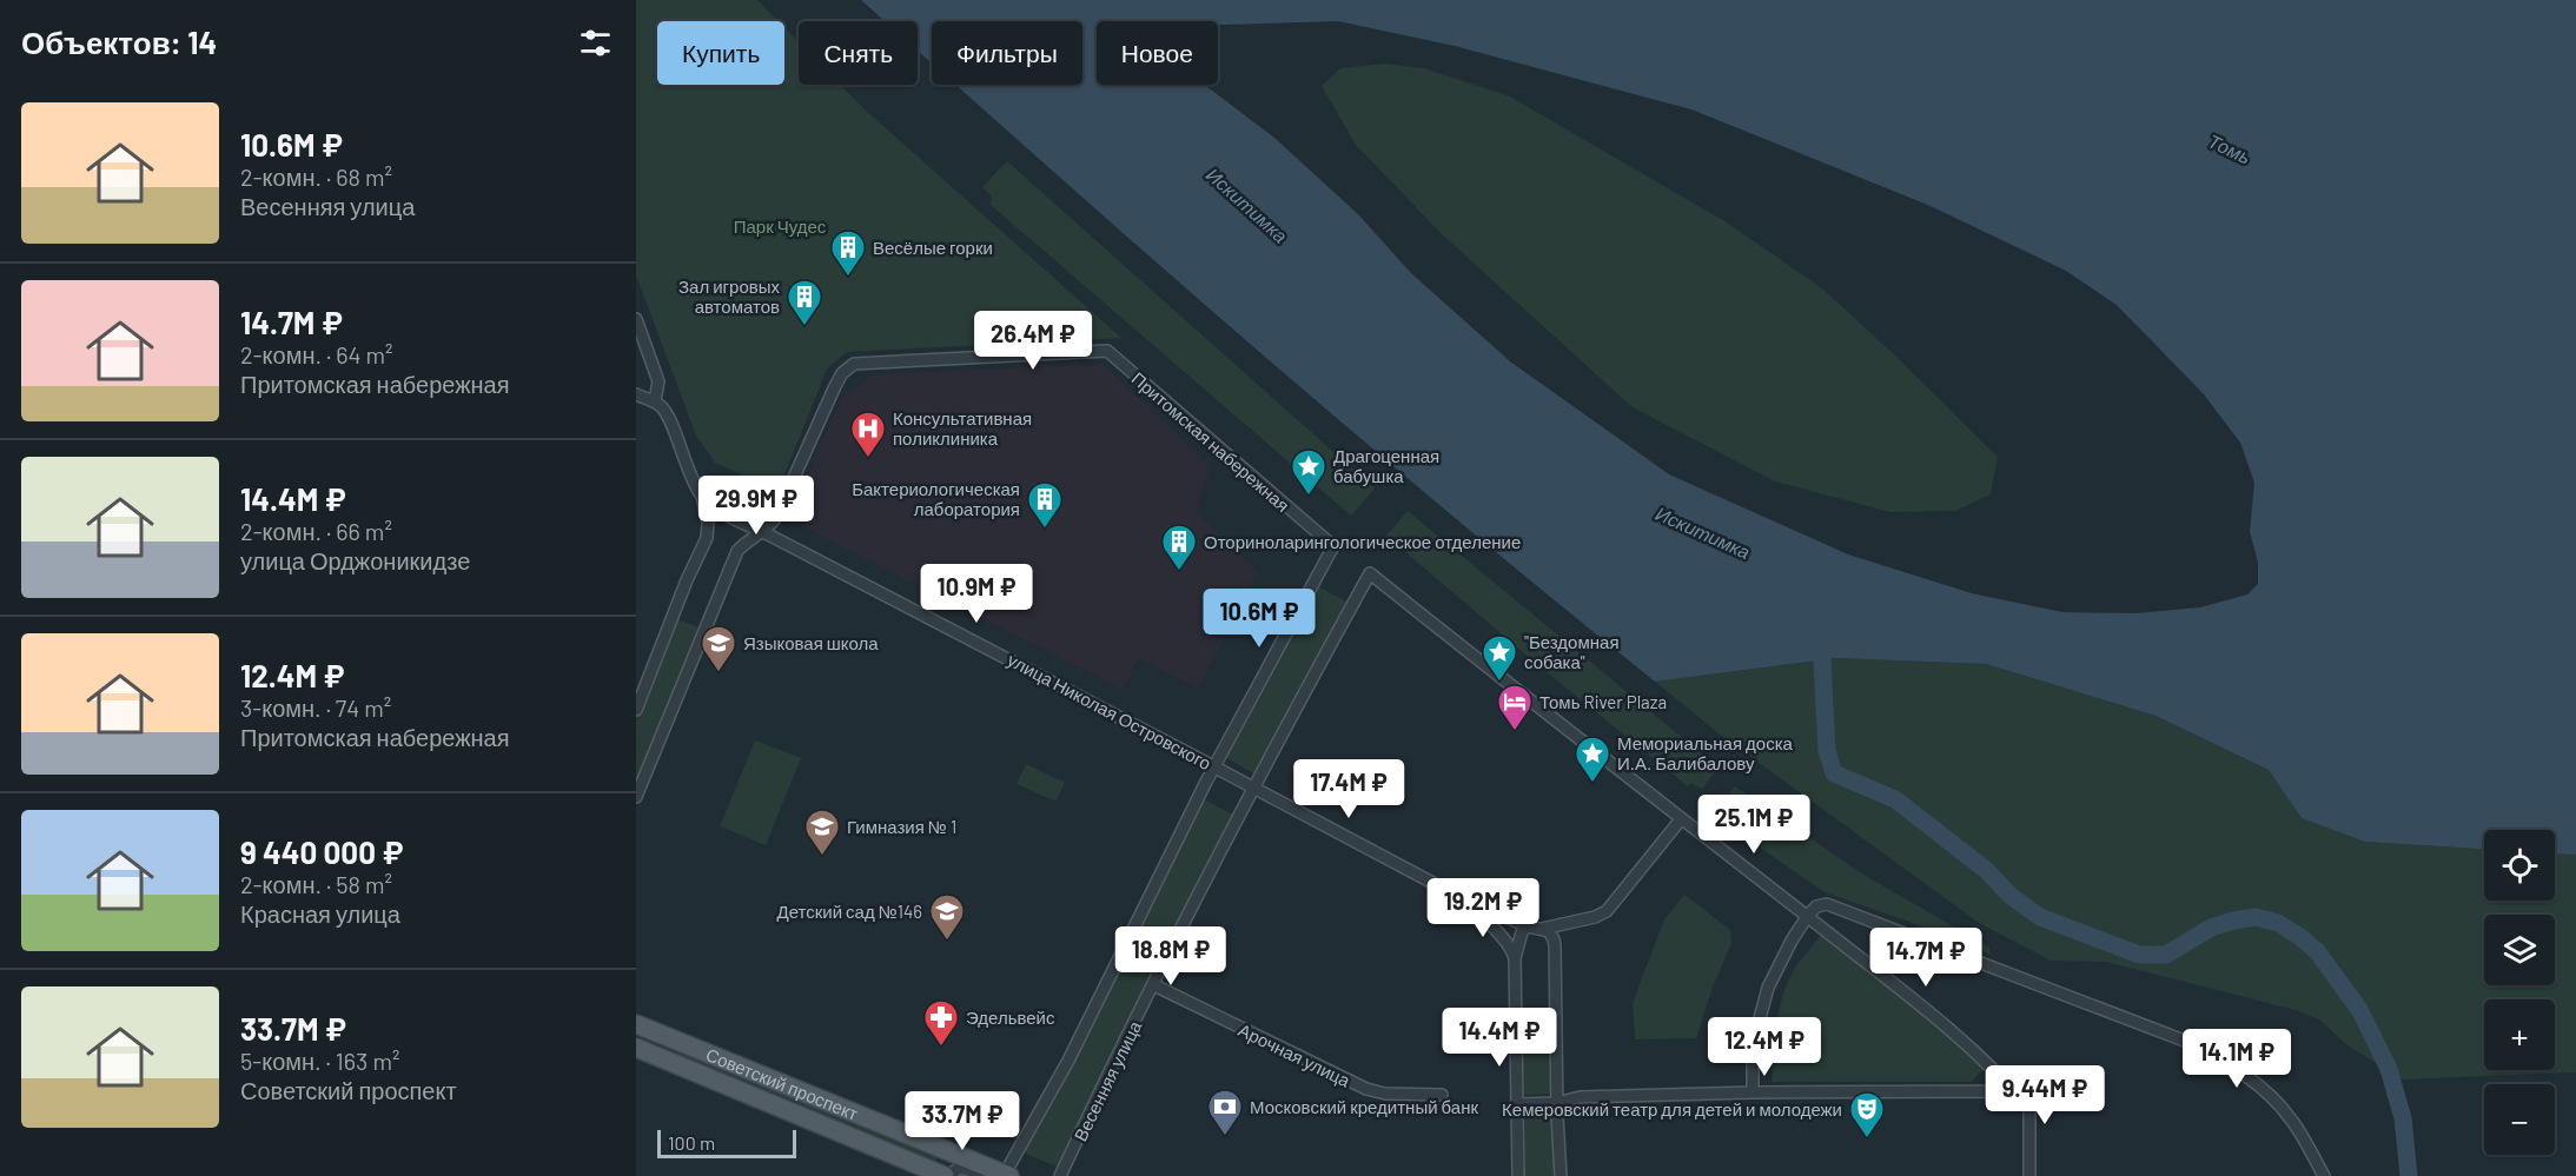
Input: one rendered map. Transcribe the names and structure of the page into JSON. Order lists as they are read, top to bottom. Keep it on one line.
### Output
{"streets":{"main road":["Советский проспект"],"street":["Притомская набережная","улица Николая Островского","Арочная улица","Весенняя улица"]},"crossings":[["Притомская набережная","улица Николая Островского"],["улица Николая Островского","Весенняя улица"],["Арочная улица","Весенняя улица"]],"water":["Томь","Искитимка"],"parks":["Парк Чудес"],"places":{"building":["Весёлые горки","Зал игровых автоматов","Бактериологическая лаборатория","Оториноларингологическое отделение"],"hospital":["Консультативная поликлиника"],"place":["Драгоценная бабушка","\"Бездомная собака\"","Мемориальная доска И.А. Балибалову"],"school or university":["Языковая школа","Гимназия № 1","Детский сад №146"],"hotel":["Томь River Plaza"],"pharmacy":["Эдельвейс"],"bank":["Московский кредитный банк"],"theatre":["Кемеровский театр для детей и молодежи"]},"scale_bar":"100 m","page":{"heading":"Объектов: 14","chip":["Купить","Снять","Фильтры","Новое"],"list":[{"name":"10.6M ₽","note":"2-комн. · 68 m² · Весенняя улица"},{"name":"14.7M ₽","note":"2-комн. · 64 m² · Притомская набережная"},{"name":"14.4M ₽","note":"2-комн. · 66 m² · улица Орджоникидзе"},{"name":"12.4M ₽","note":"3-комн. · 74 m² · Притомская набережная"},{"name":"9 440 000 ₽","note":"2-комн. · 58 m² · Красная улица"},{"name":"33.7M ₽","note":"5-комн. · 163 m² · Советский проспект"}],"price":["26.4M ₽","29.9M ₽","10.9M ₽","10.6M ₽","17.4M ₽","25.1M ₽","19.2M ₽","18.8M ₽","14.7M ₽","14.4M ₽","12.4M ₽","14.1M ₽","9.44M ₽","33.7M ₽"],"map_buttons":["+","−"],"scale":"100 m"}}
